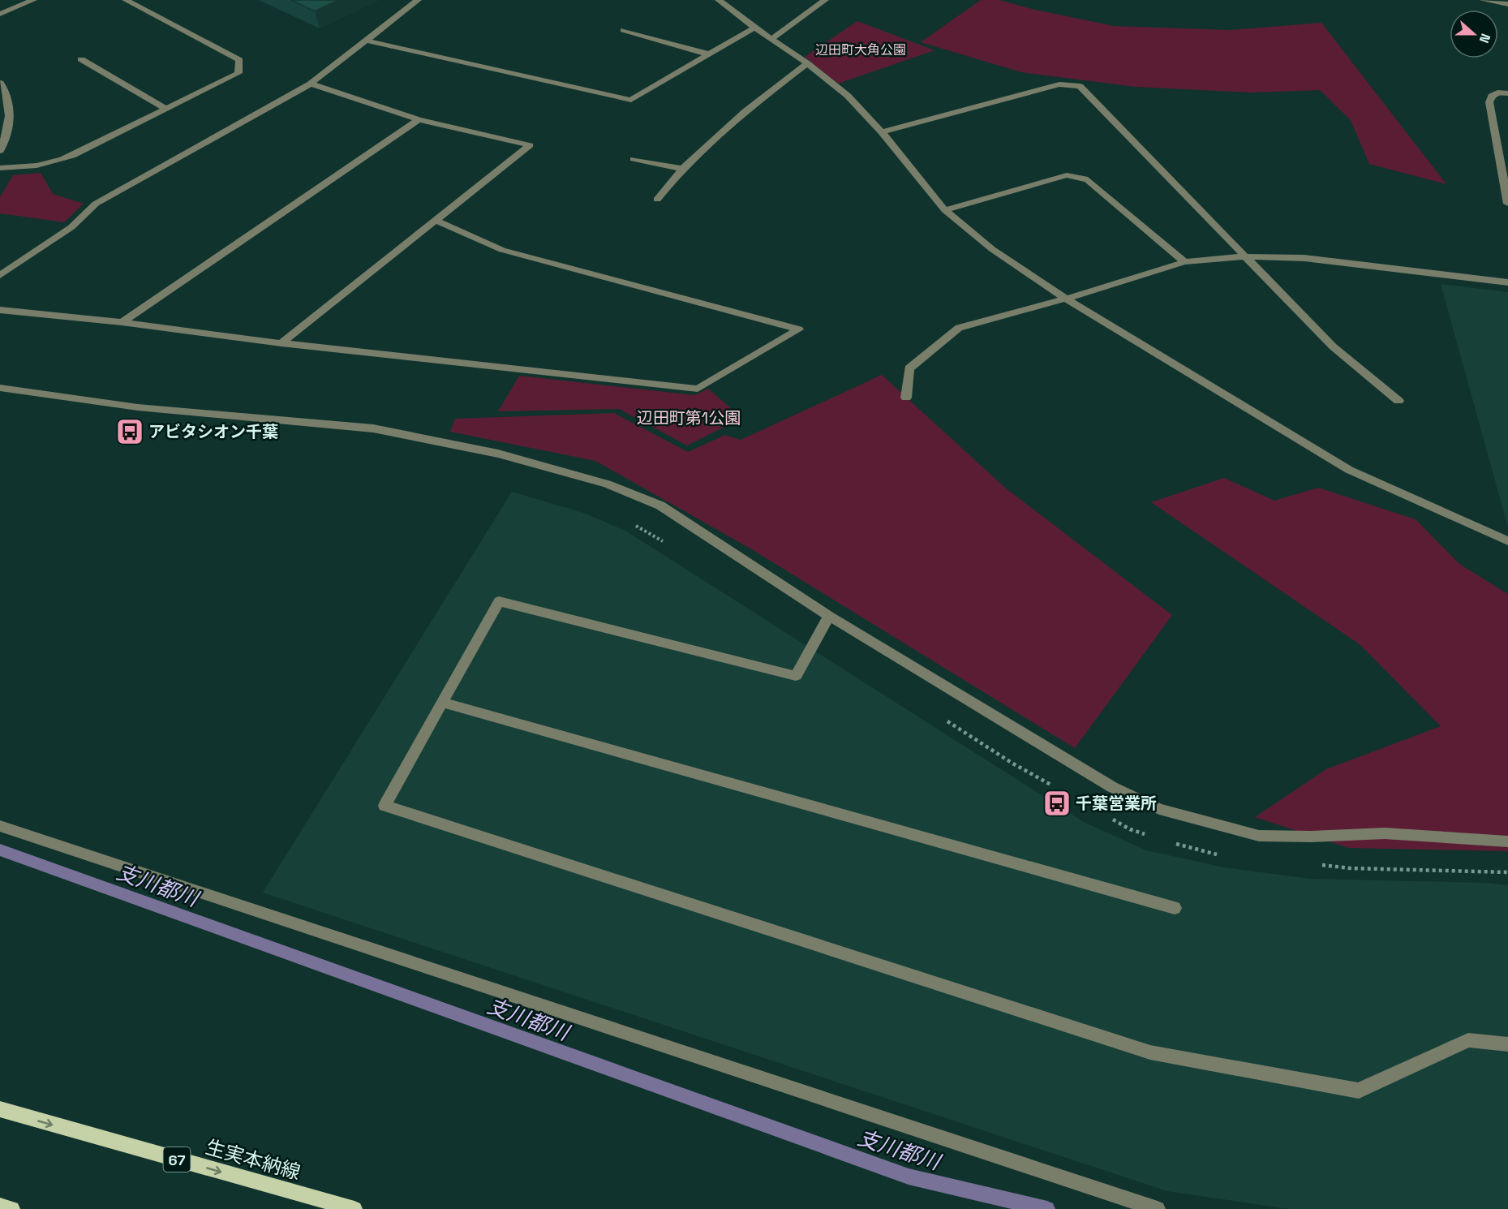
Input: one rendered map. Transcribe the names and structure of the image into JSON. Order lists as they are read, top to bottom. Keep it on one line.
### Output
{"streets":{"main road":["67","生実本納線"]},"one_way":["生実本納線"],"water":["支川都川"],"parks":["辺田町大角公園","辺田町第1公園"],"places":{"bus stop":["アビタシオン千葉","千葉営業所"]},"north":"right"}
